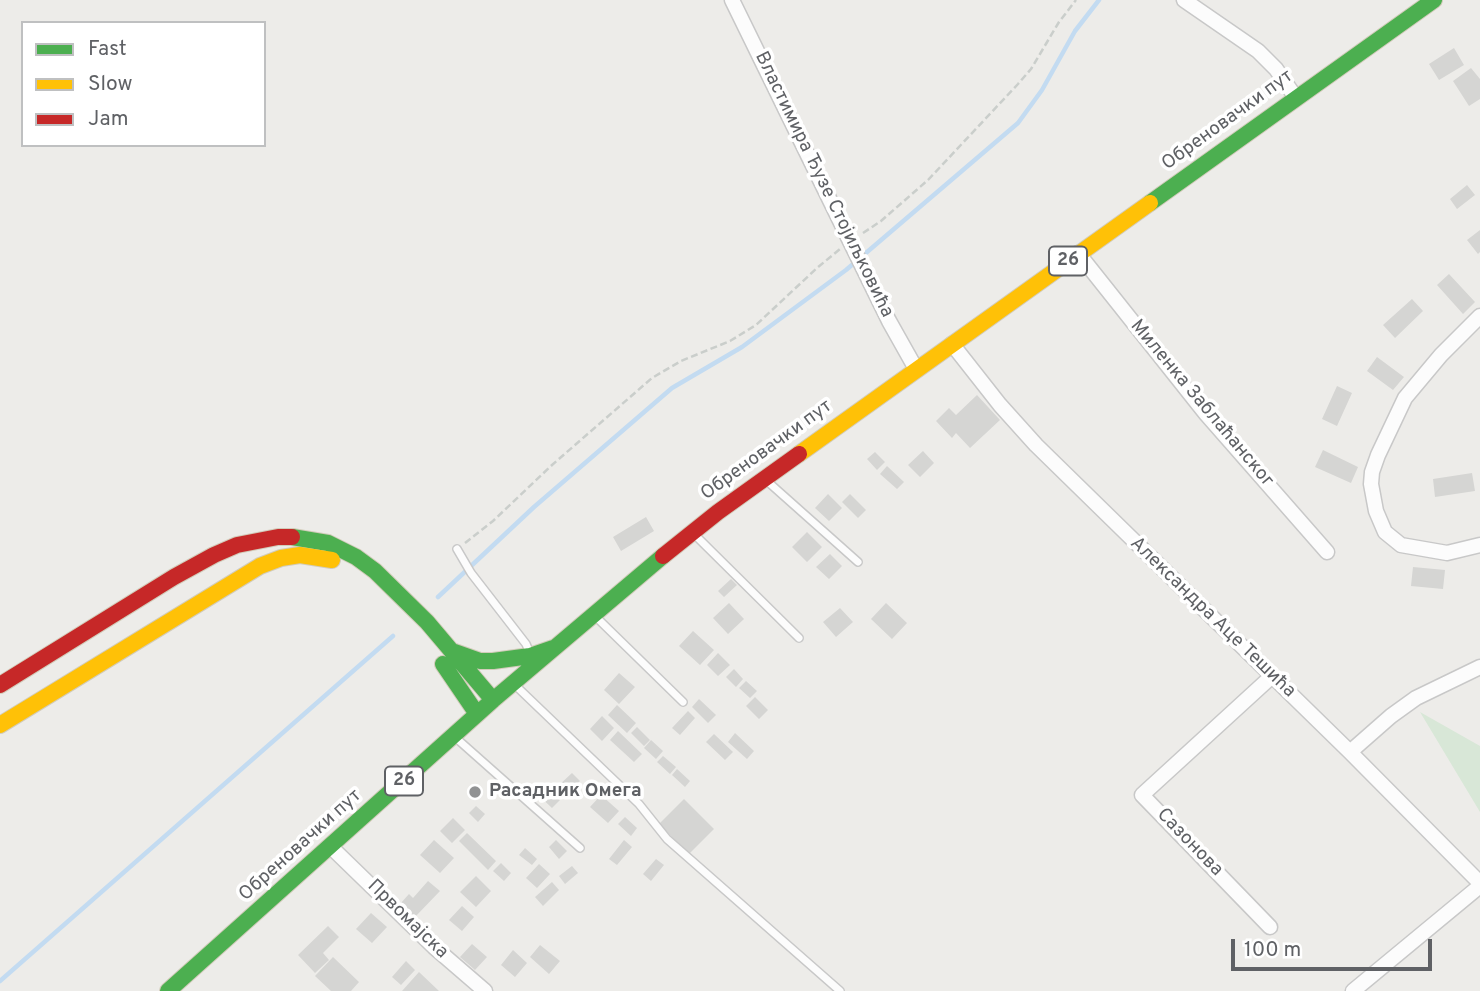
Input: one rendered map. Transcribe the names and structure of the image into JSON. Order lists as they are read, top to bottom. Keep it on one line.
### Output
{"streets":{"main road":["Обреновачки пут","26"],"street":["Властимира Ђузе Стојиљковића","Миленка Заблаћанског","Александра Аце Тешића","Сазонова","Првомајска"]},"crossings":[["Обреновачки пут","Властимира Ђузе Стојиљковића"],["Обреновачки пут","Миленка Заблаћанског"],["Обреновачки пут","Александра Аце Тешића"],["Обреновачки пут","Првомајска"],["Александра Аце Тешића","Сазонова"]],"places":["Расадник Омега"],"legend":["Fast","Slow","Jam"],"scale_bar":"100 m"}
